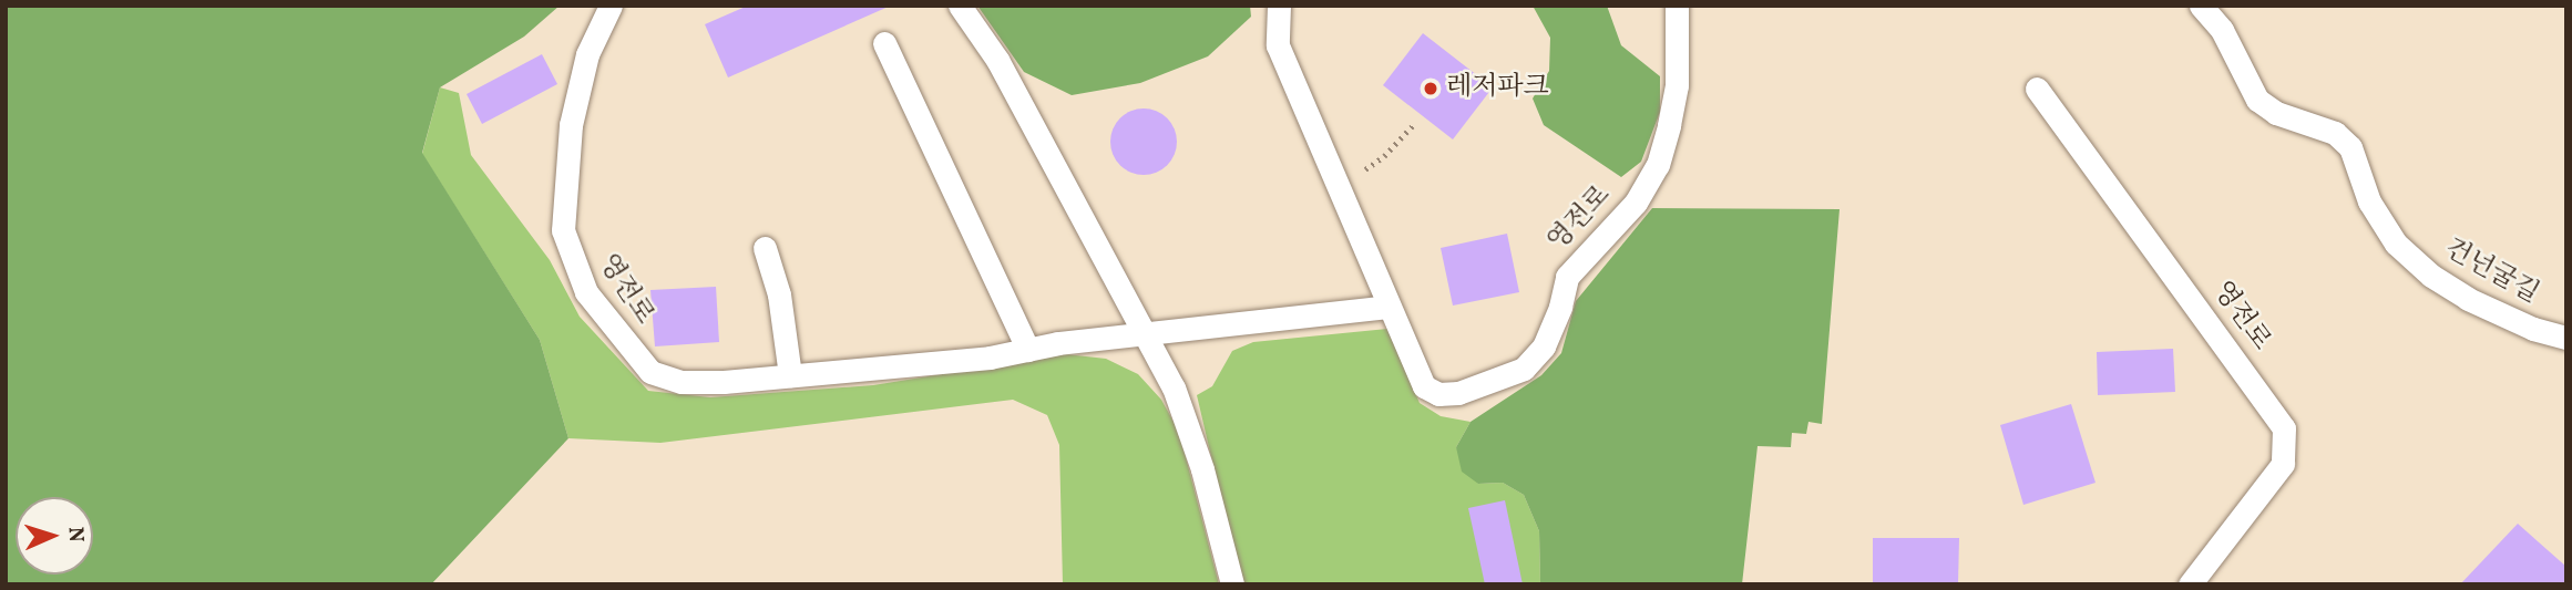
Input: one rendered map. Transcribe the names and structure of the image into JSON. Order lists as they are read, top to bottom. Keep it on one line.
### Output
{"streets":{"lane":["영전로","건넌굴길"]},"places":["레저파크"],"north":"right"}
